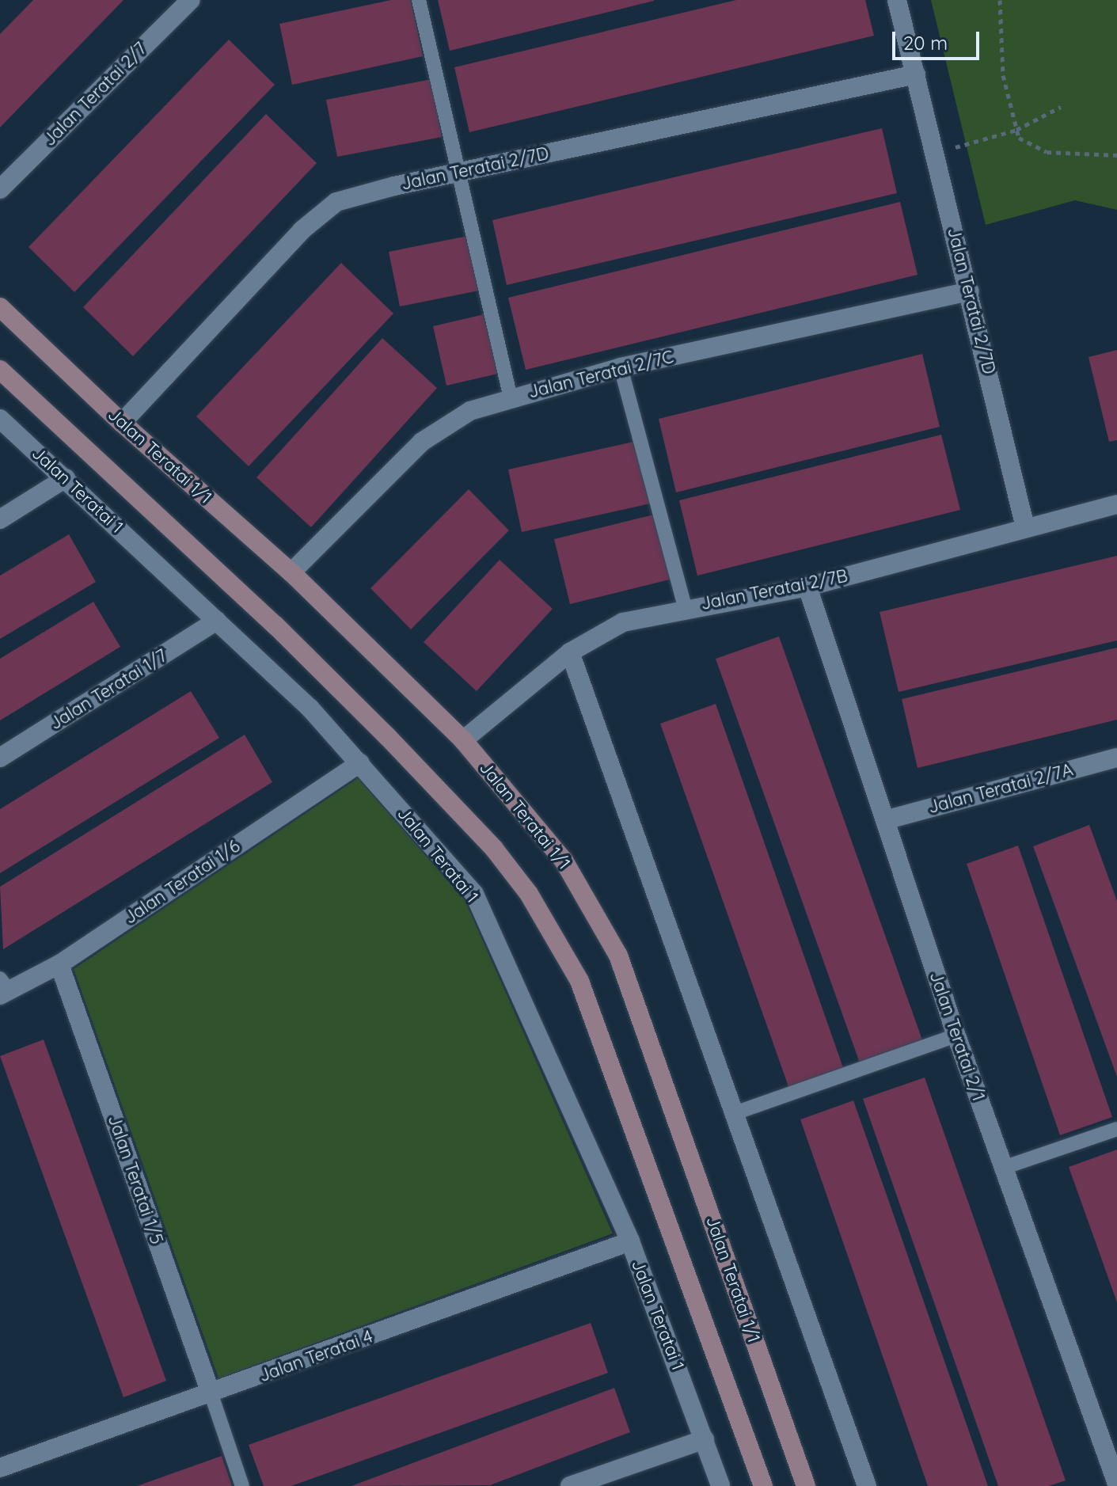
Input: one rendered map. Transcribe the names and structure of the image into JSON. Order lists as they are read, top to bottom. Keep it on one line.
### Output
{"streets":{"street":["Jalan Teratai 2/7","Jalan Teratai 2/7D","Jalan Teratai 2/7C","Jalan Teratai 1/1","Jalan Teratai 1","Jalan Teratai 2/7B","Jalan Teratai 1/7","Jalan Teratai 2/7A","Jalan Teratai 1/6","Jalan Teratai 2/1","Jalan Teratai 1/5","Jalan Teratai 4"]},"crossings":[["Jalan Teratai 2/7D","Jalan Teratai 2/7C"],["Jalan Teratai 2/7D","Jalan Teratai 1/1"],["Jalan Teratai 2/7D","Jalan Teratai 2/7B"],["Jalan Teratai 2/7C","Jalan Teratai 1/1"],["Jalan Teratai 1/1","Jalan Teratai 2/7B"],["Jalan Teratai 1","Jalan Teratai 1/7"],["Jalan Teratai 1","Jalan Teratai 1/6"],["Jalan Teratai 1","Jalan Teratai 4"],["Jalan Teratai 2/7B","Jalan Teratai 2/1"],["Jalan Teratai 2/7A","Jalan Teratai 2/1"],["Jalan Teratai 1/6","Jalan Teratai 1/5"],["Jalan Teratai 1/5","Jalan Teratai 4"]],"scale_bar":"20 m"}
